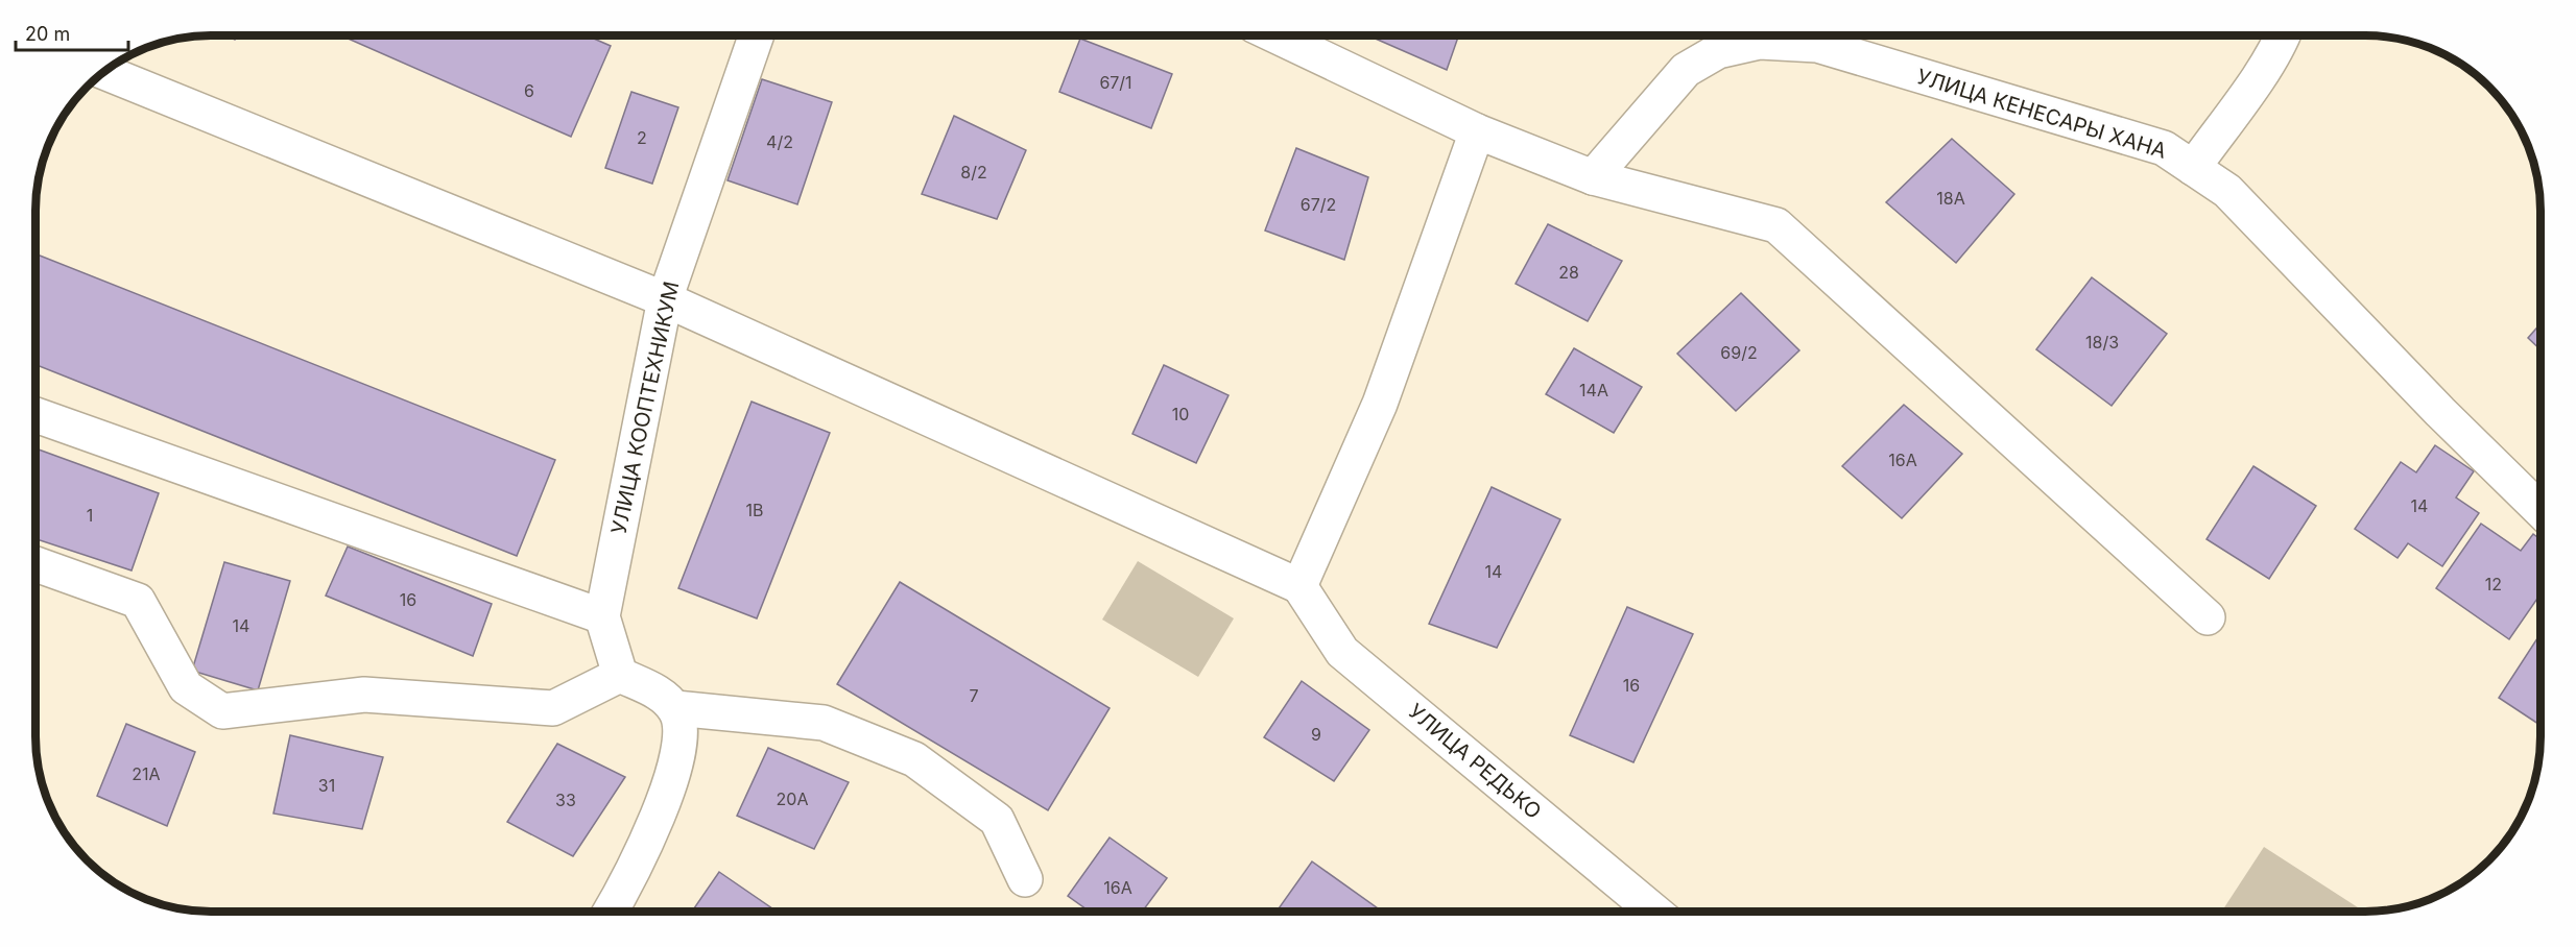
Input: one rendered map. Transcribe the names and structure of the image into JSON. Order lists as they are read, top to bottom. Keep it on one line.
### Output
{"streets":{"street":["УЛИЦА КЕНЕСАРЫ ХАНА","УЛИЦА КООПТЕХНИКУМ","УЛИЦА РЕДЬКО"]},"house_numbers":["67/1","6","2","4/2","8/2","18А","67/2","28","18/3","69/2","14А","10","16А","14","1В","1","14","12","16","14","16","7","9","21А","31","20А","33","16А"],"scale_bar":"20 m"}
